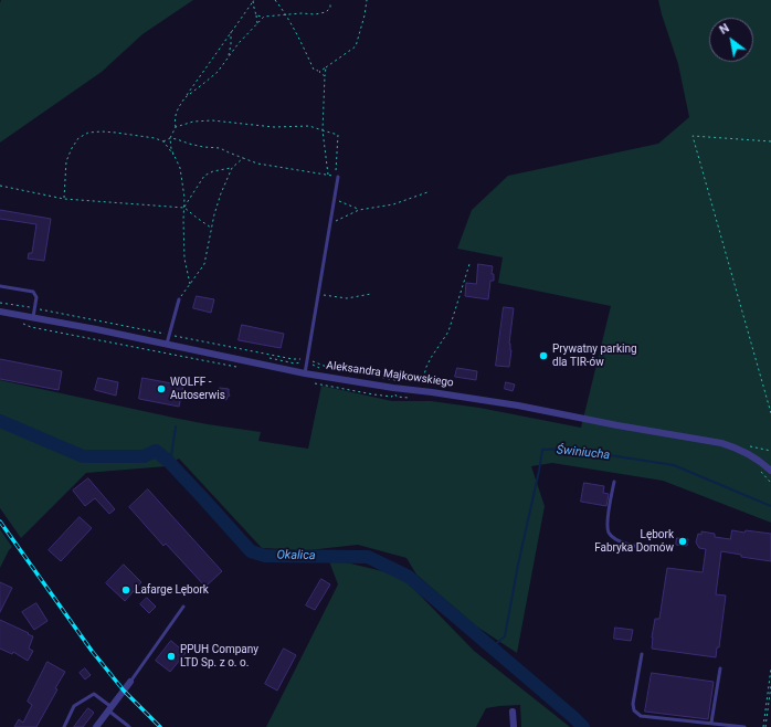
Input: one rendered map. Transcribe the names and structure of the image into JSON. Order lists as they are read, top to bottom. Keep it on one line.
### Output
{"streets":{"street":["Aleksandra Majkowskiego"]},"water":["Świniucha","Okalica"],"places":["Prywatny parking dla TIR-ów","WOLFF - Autoserwis","Lębork Fabryka Domów","Lafarge Lębork","PPUH Company LTD Sp. z o. o."],"north":"top left"}
